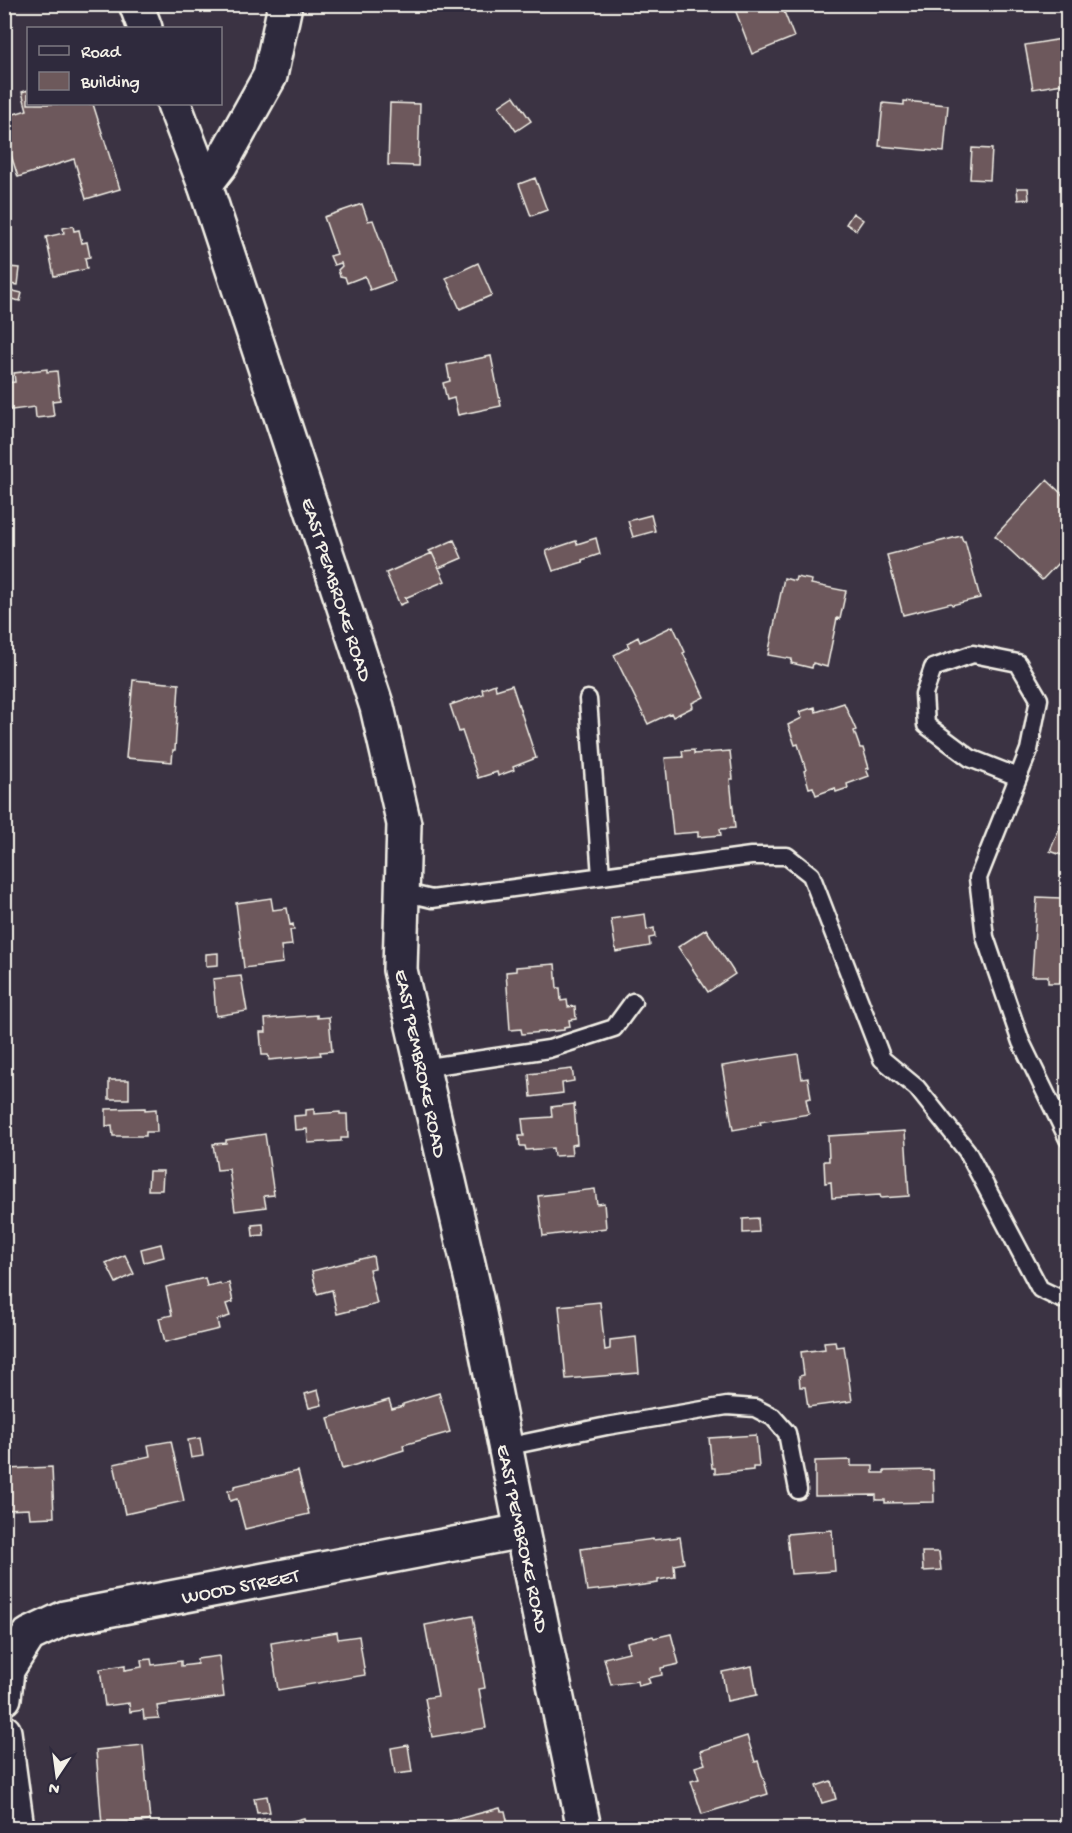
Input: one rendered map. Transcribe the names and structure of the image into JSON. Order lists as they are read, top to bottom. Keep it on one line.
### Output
{"streets":{"street":["EAST PEMBROKE ROAD","WOOD STREET"]},"crossings":[["EAST PEMBROKE ROAD","WOOD STREET"]],"legend":["Road","Building"],"north":"bottom"}
